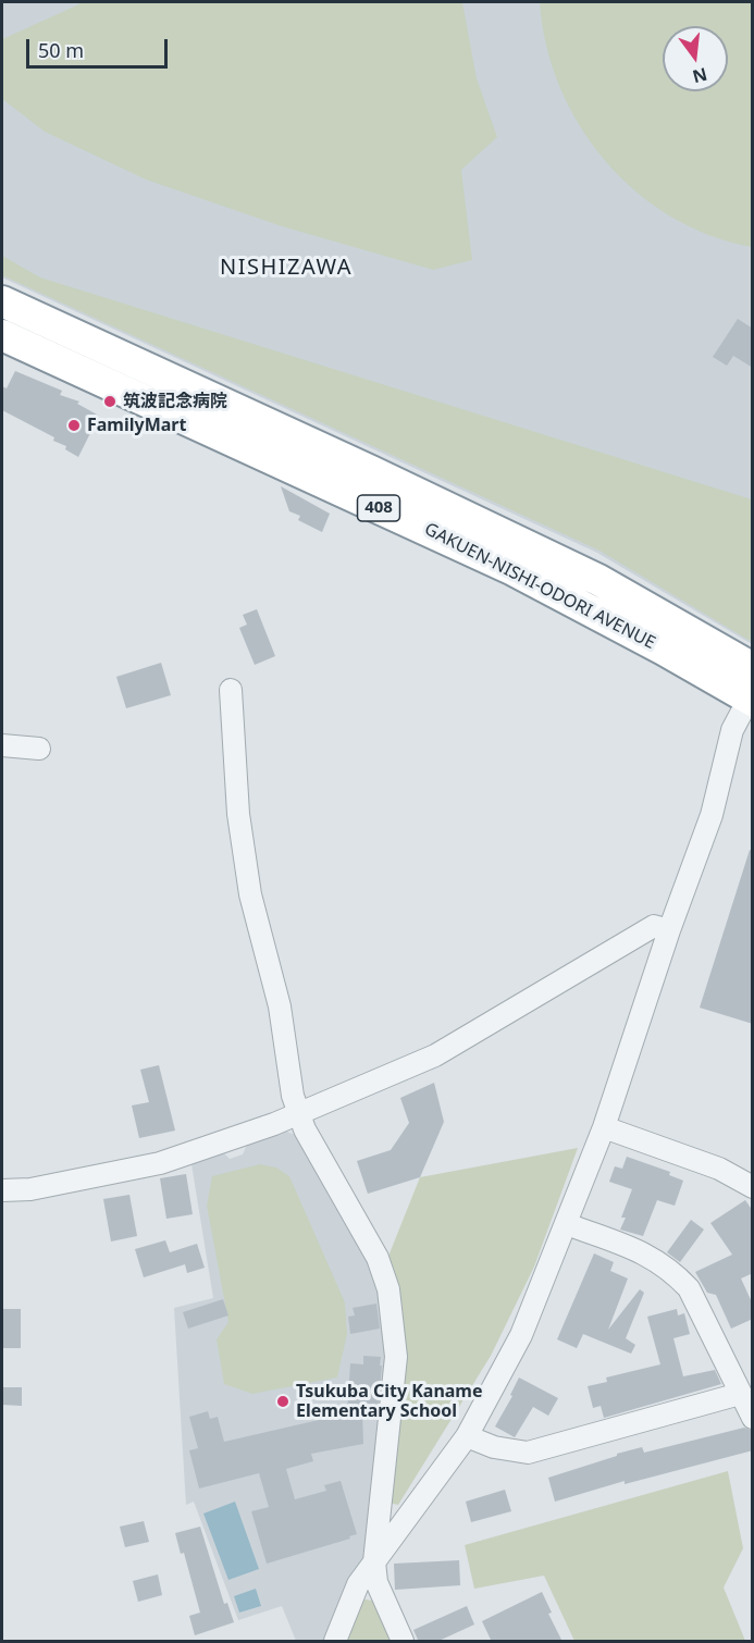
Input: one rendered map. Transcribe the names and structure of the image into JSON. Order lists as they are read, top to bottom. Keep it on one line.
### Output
{"streets":{"highway":["408","GAKUEN-NISHI-ODORI AVENUE"]},"districts":["NISHIZAWA"],"places":["筑波記念病院","FamilyMart","Tsukuba City Kaname Elementary School"],"scale_bar":"50 m","north":"bottom"}
